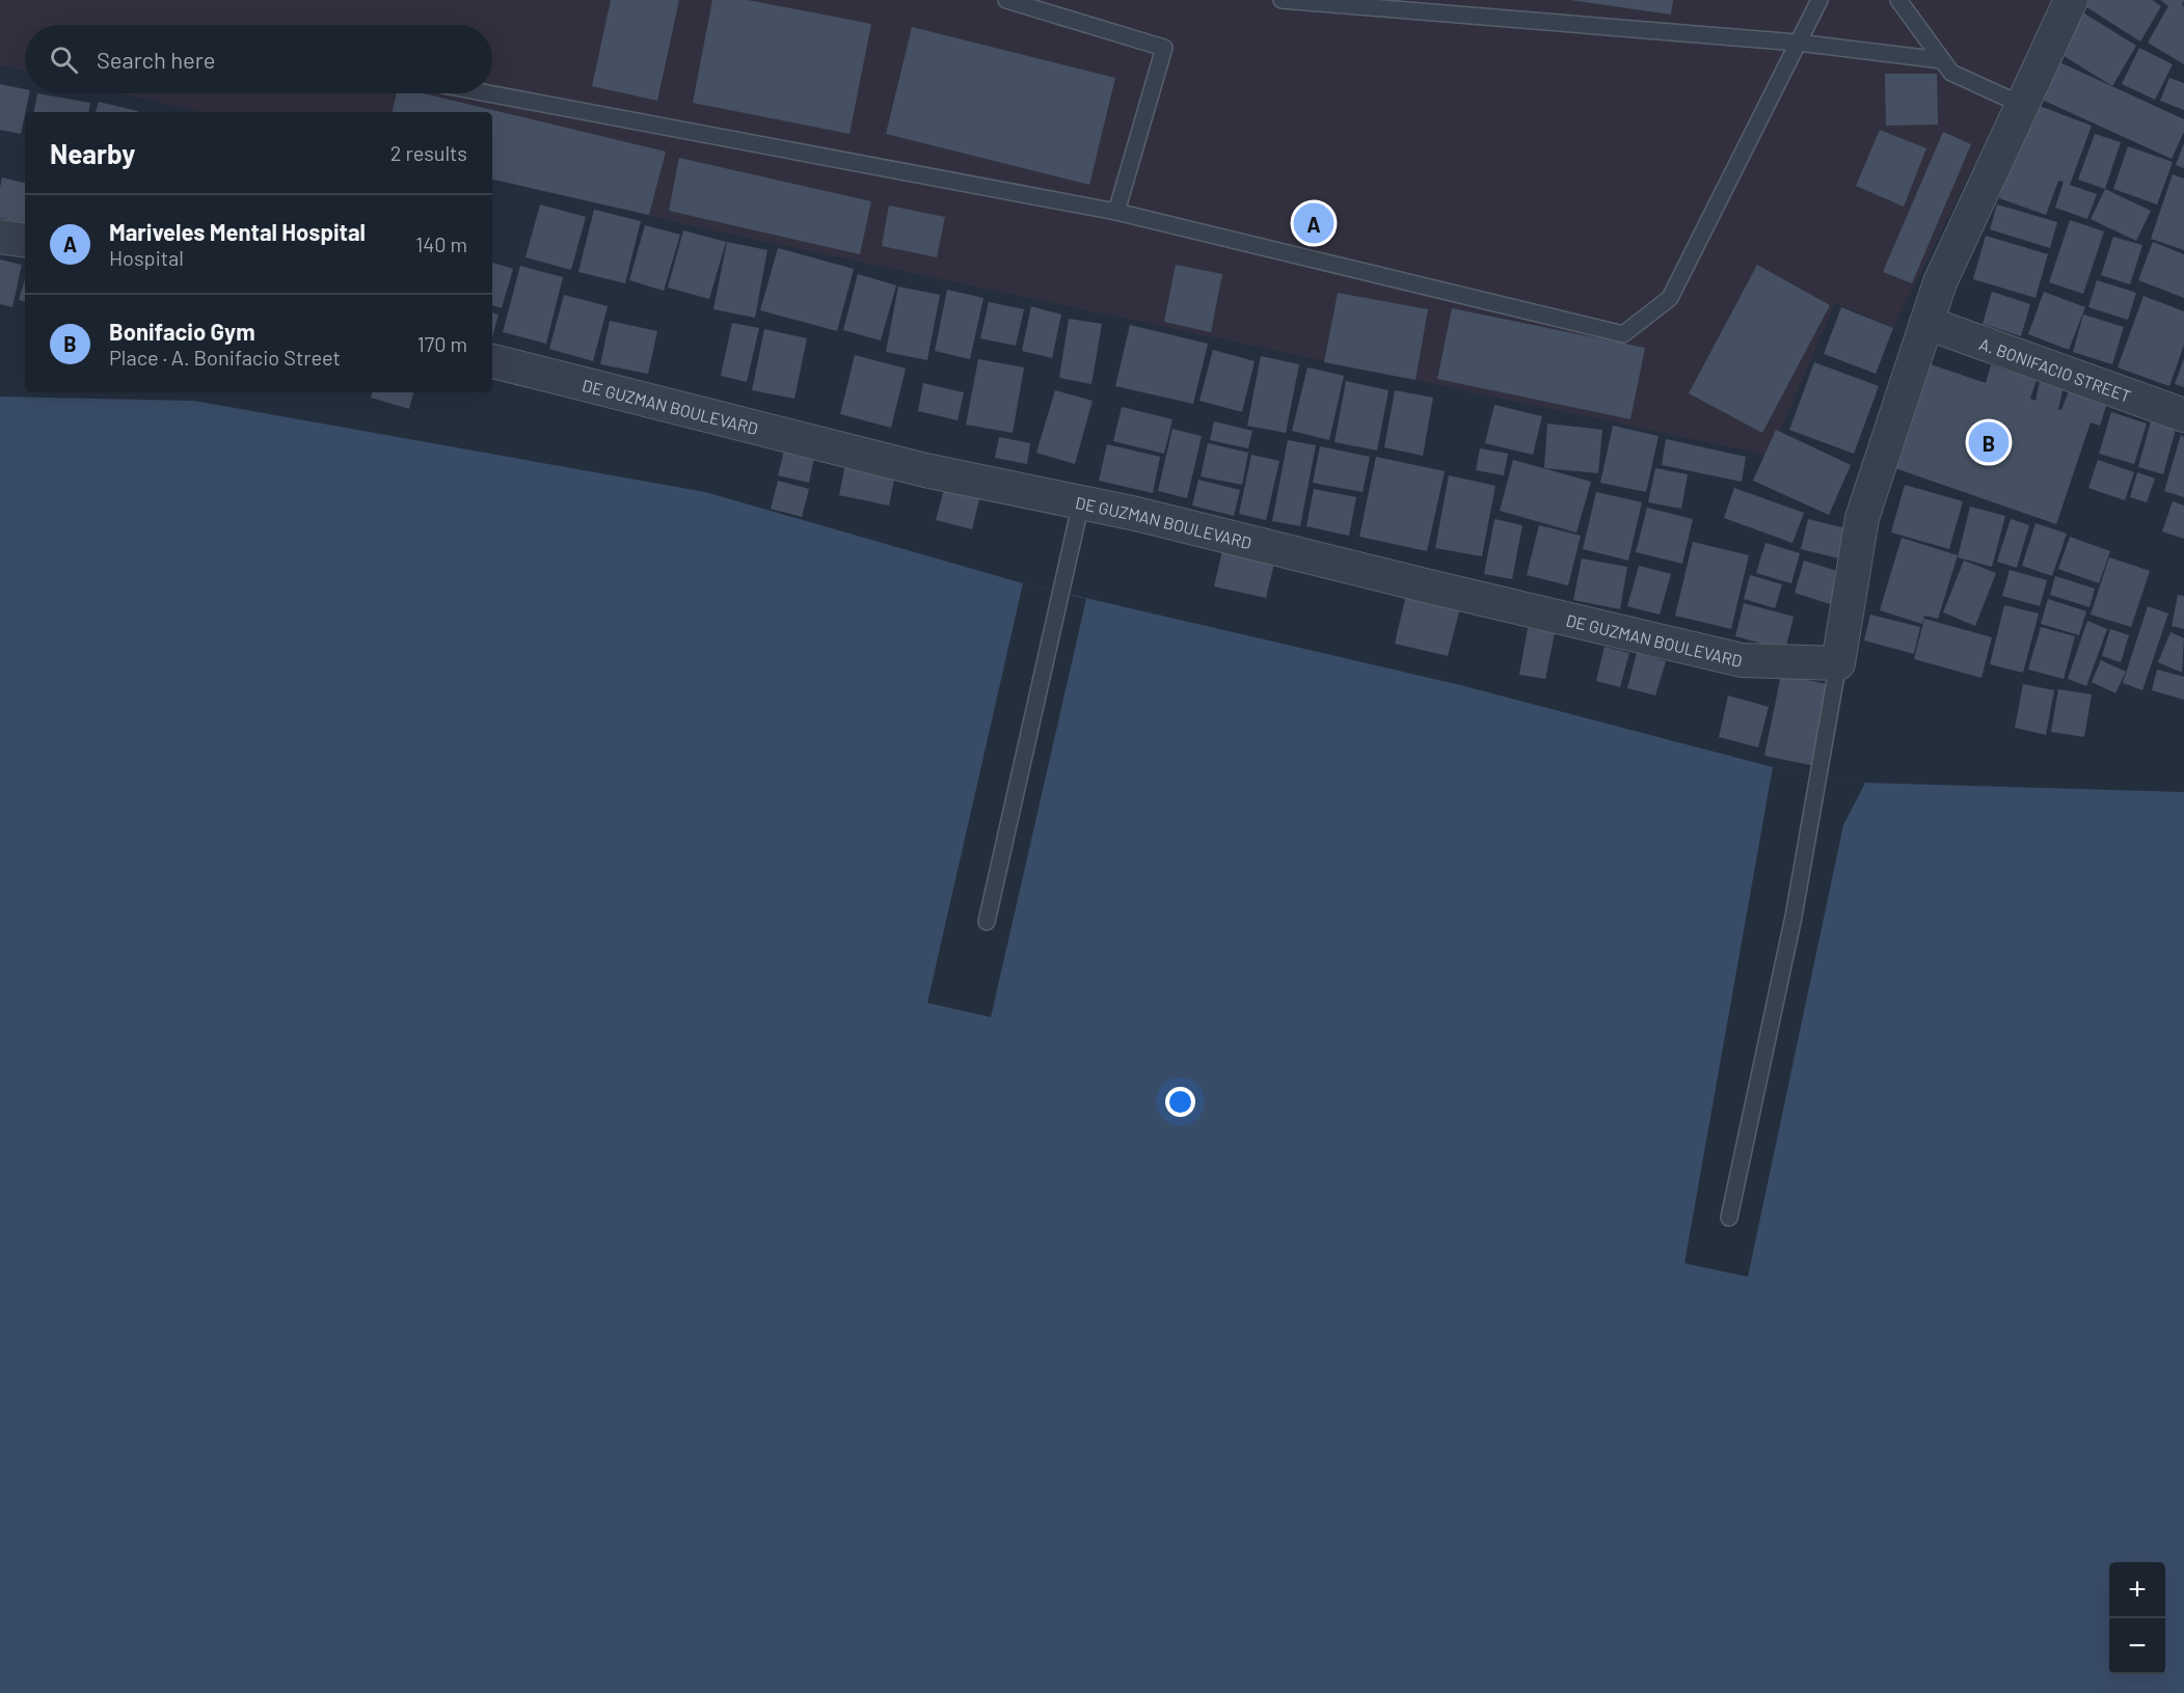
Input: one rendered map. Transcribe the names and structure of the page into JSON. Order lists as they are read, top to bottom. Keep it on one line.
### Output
{"streets":{"street":["A. BONIFACIO STREET","DE GUZMAN BOULEVARD"]},"page":{"search":"Search here","heading":["Nearby","2 results"],"list":[{"mark":"A","name":"Mariveles Mental Hospital","note":"Hospital","value":"140 m"},{"mark":"B","name":"Bonifacio Gym","note":"Place · A. Bonifacio Street","value":"170 m"}],"pins":["A","B"],"map_buttons":["+","−"]}}
